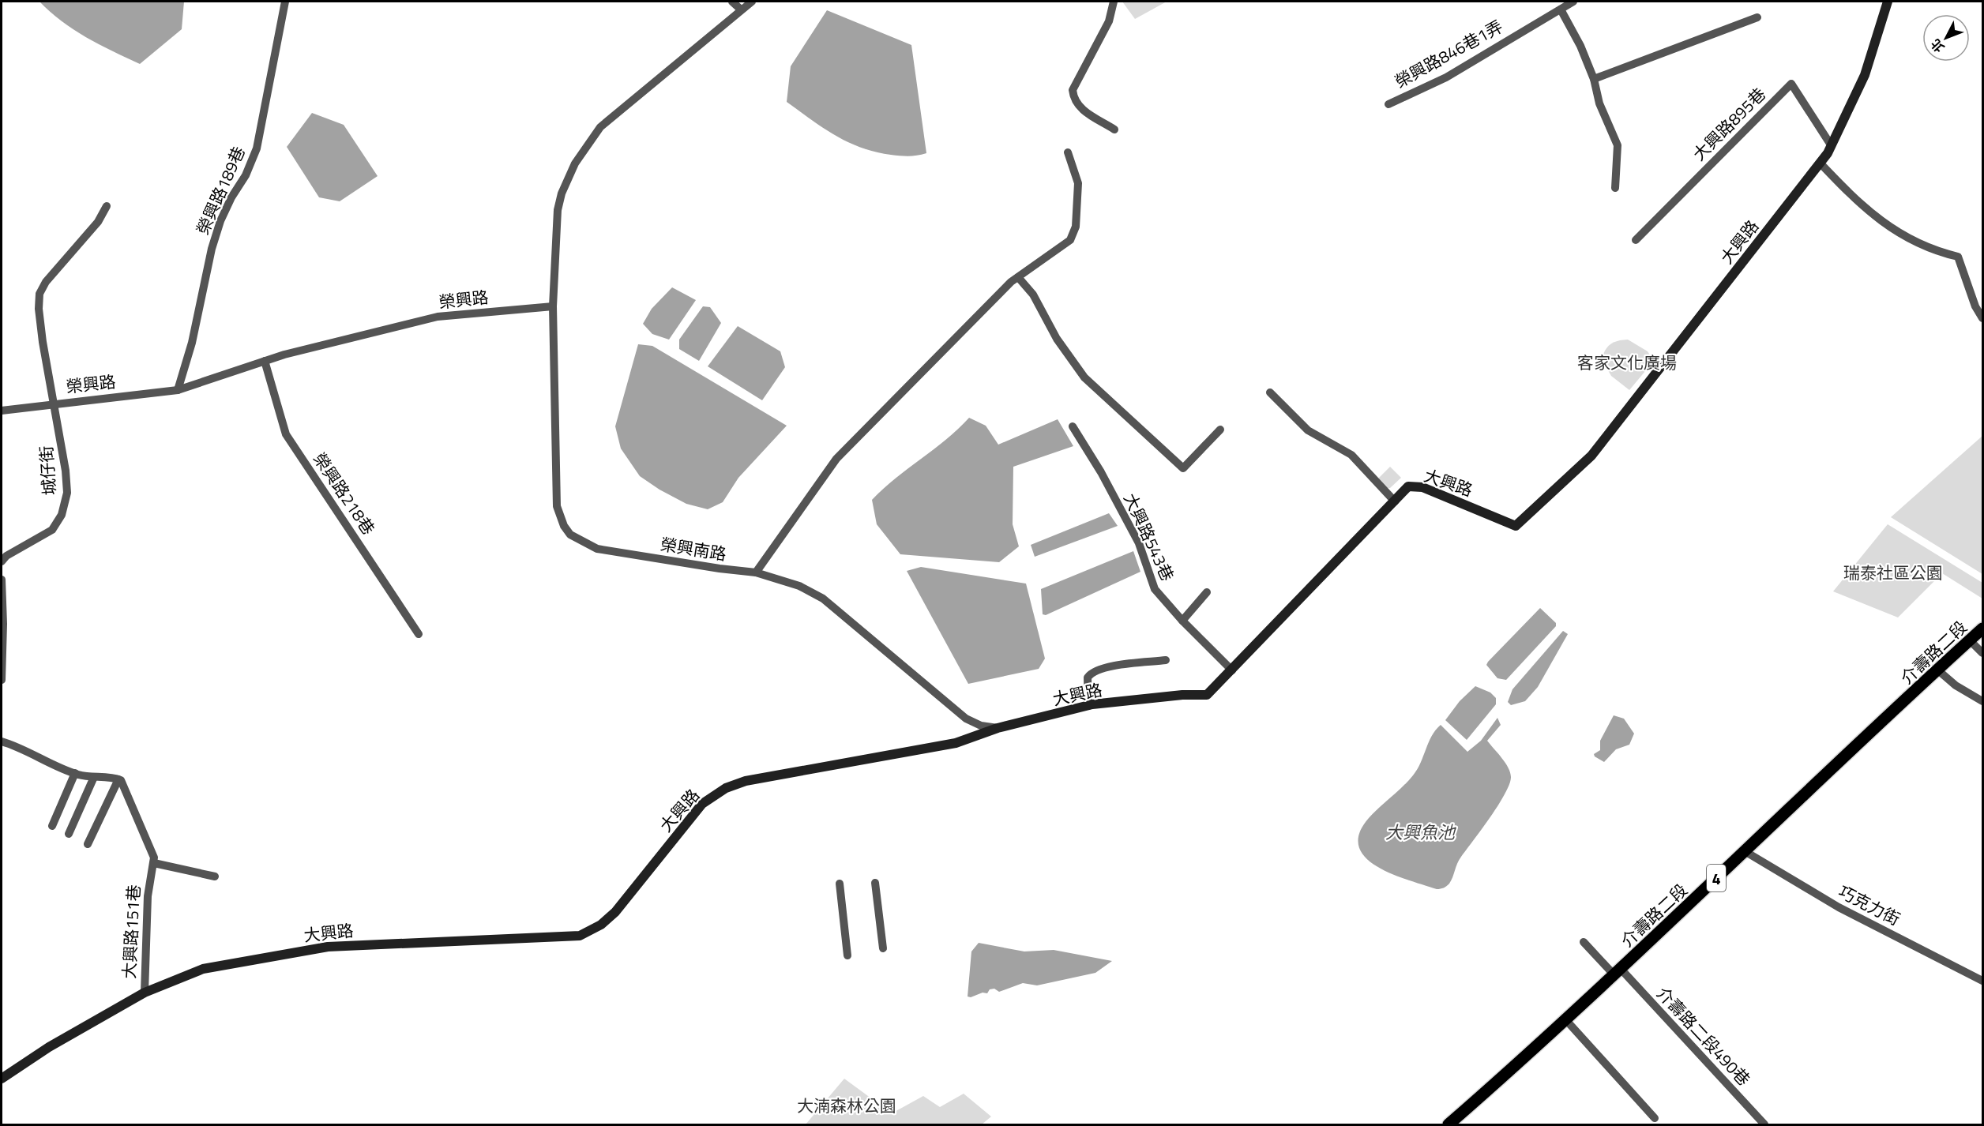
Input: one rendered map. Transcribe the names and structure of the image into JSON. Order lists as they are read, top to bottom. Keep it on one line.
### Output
{"streets":{"main road":["介壽路二段","4"],"street":["榮興路846巷1弄","大興路895巷","榮興路189巷","大興路","榮興路","城仔街","榮興路218巷","大興路543巷","榮興南路","巧克力街","大興路151巷","介壽路二段490巷"]},"crossings":[["大興路895巷","大興路"],["榮興路189巷","榮興路"],["大興路","大興路543巷"],["大興路","榮興南路"],["大興路","大興路151巷"],["榮興路","城仔街"],["榮興路","榮興路218巷"],["榮興路","榮興南路"],["介壽路二段","巧克力街"],["介壽路二段","介壽路二段490巷"]],"water":["大興魚池"],"parks":["客家文化廣場","瑞泰社區公園","大湳森林公園"],"north":"bottom left"}
